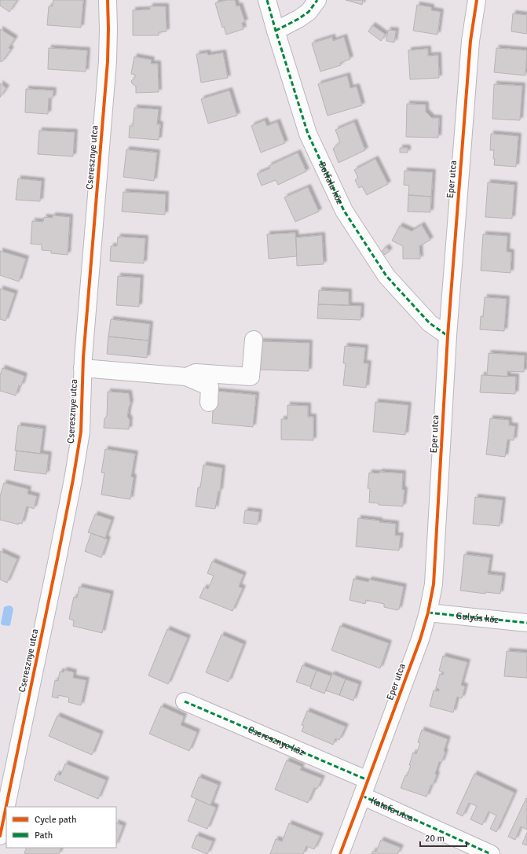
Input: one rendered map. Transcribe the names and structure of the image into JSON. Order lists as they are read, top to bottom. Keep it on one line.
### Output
{"streets":{"street":["Cseresznye utca","Eper utca","Botfalu köz","Gulyás köz","Cseresznye köz","Katafa utca"]},"crossings":[["Eper utca","Botfalu köz"],["Eper utca","Gulyás köz"],["Eper utca","Cseresznye köz"],["Eper utca","Katafa utca"]],"legend":["Cycle path","Path"],"scale_bar":"20 m"}
